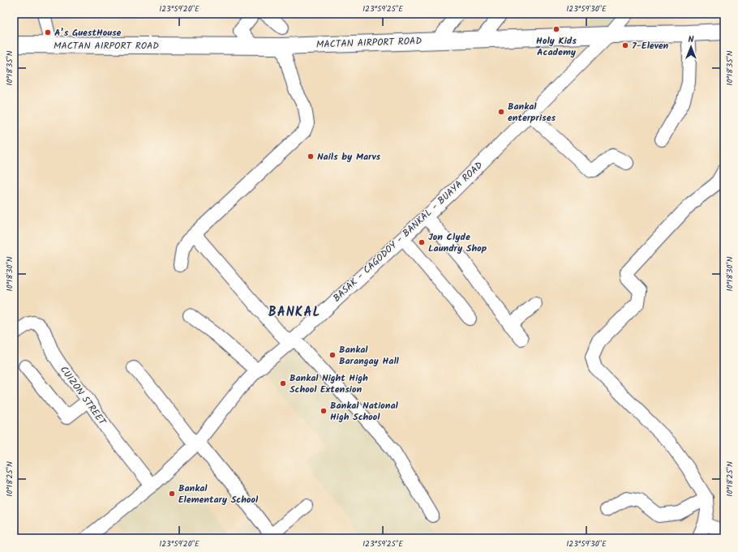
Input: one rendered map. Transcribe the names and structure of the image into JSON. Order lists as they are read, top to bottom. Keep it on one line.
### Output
{"streets":{"main road":["MACTAN AIRPORT ROAD"],"street":["BASAK - CAGODOY - BANKAL - BUAYA ROAD","CUIZON STREET"]},"crossings":[["MACTAN AIRPORT ROAD","BASAK - CAGODOY - BANKAL - BUAYA ROAD"],["BASAK - CAGODOY - BANKAL - BUAYA ROAD","CUIZON STREET"]],"districts":["BANKAL"],"places":["Holy Kids Academy","A’s GuestHouse","7-Eleven","Bankal enterprises","Nails by Marvs","Jon Clyde Laundry Shop","Bankal Barangay Hall","Bankal Night High School Extension","Bankal National High School","Bankal Elementary School"],"north":"top","coordinates":["123°59'20\"E","123°59'25\"E","123°59'30\"E","10°18'35\"N","10°18'30\"N","10°18'25\"N"]}
